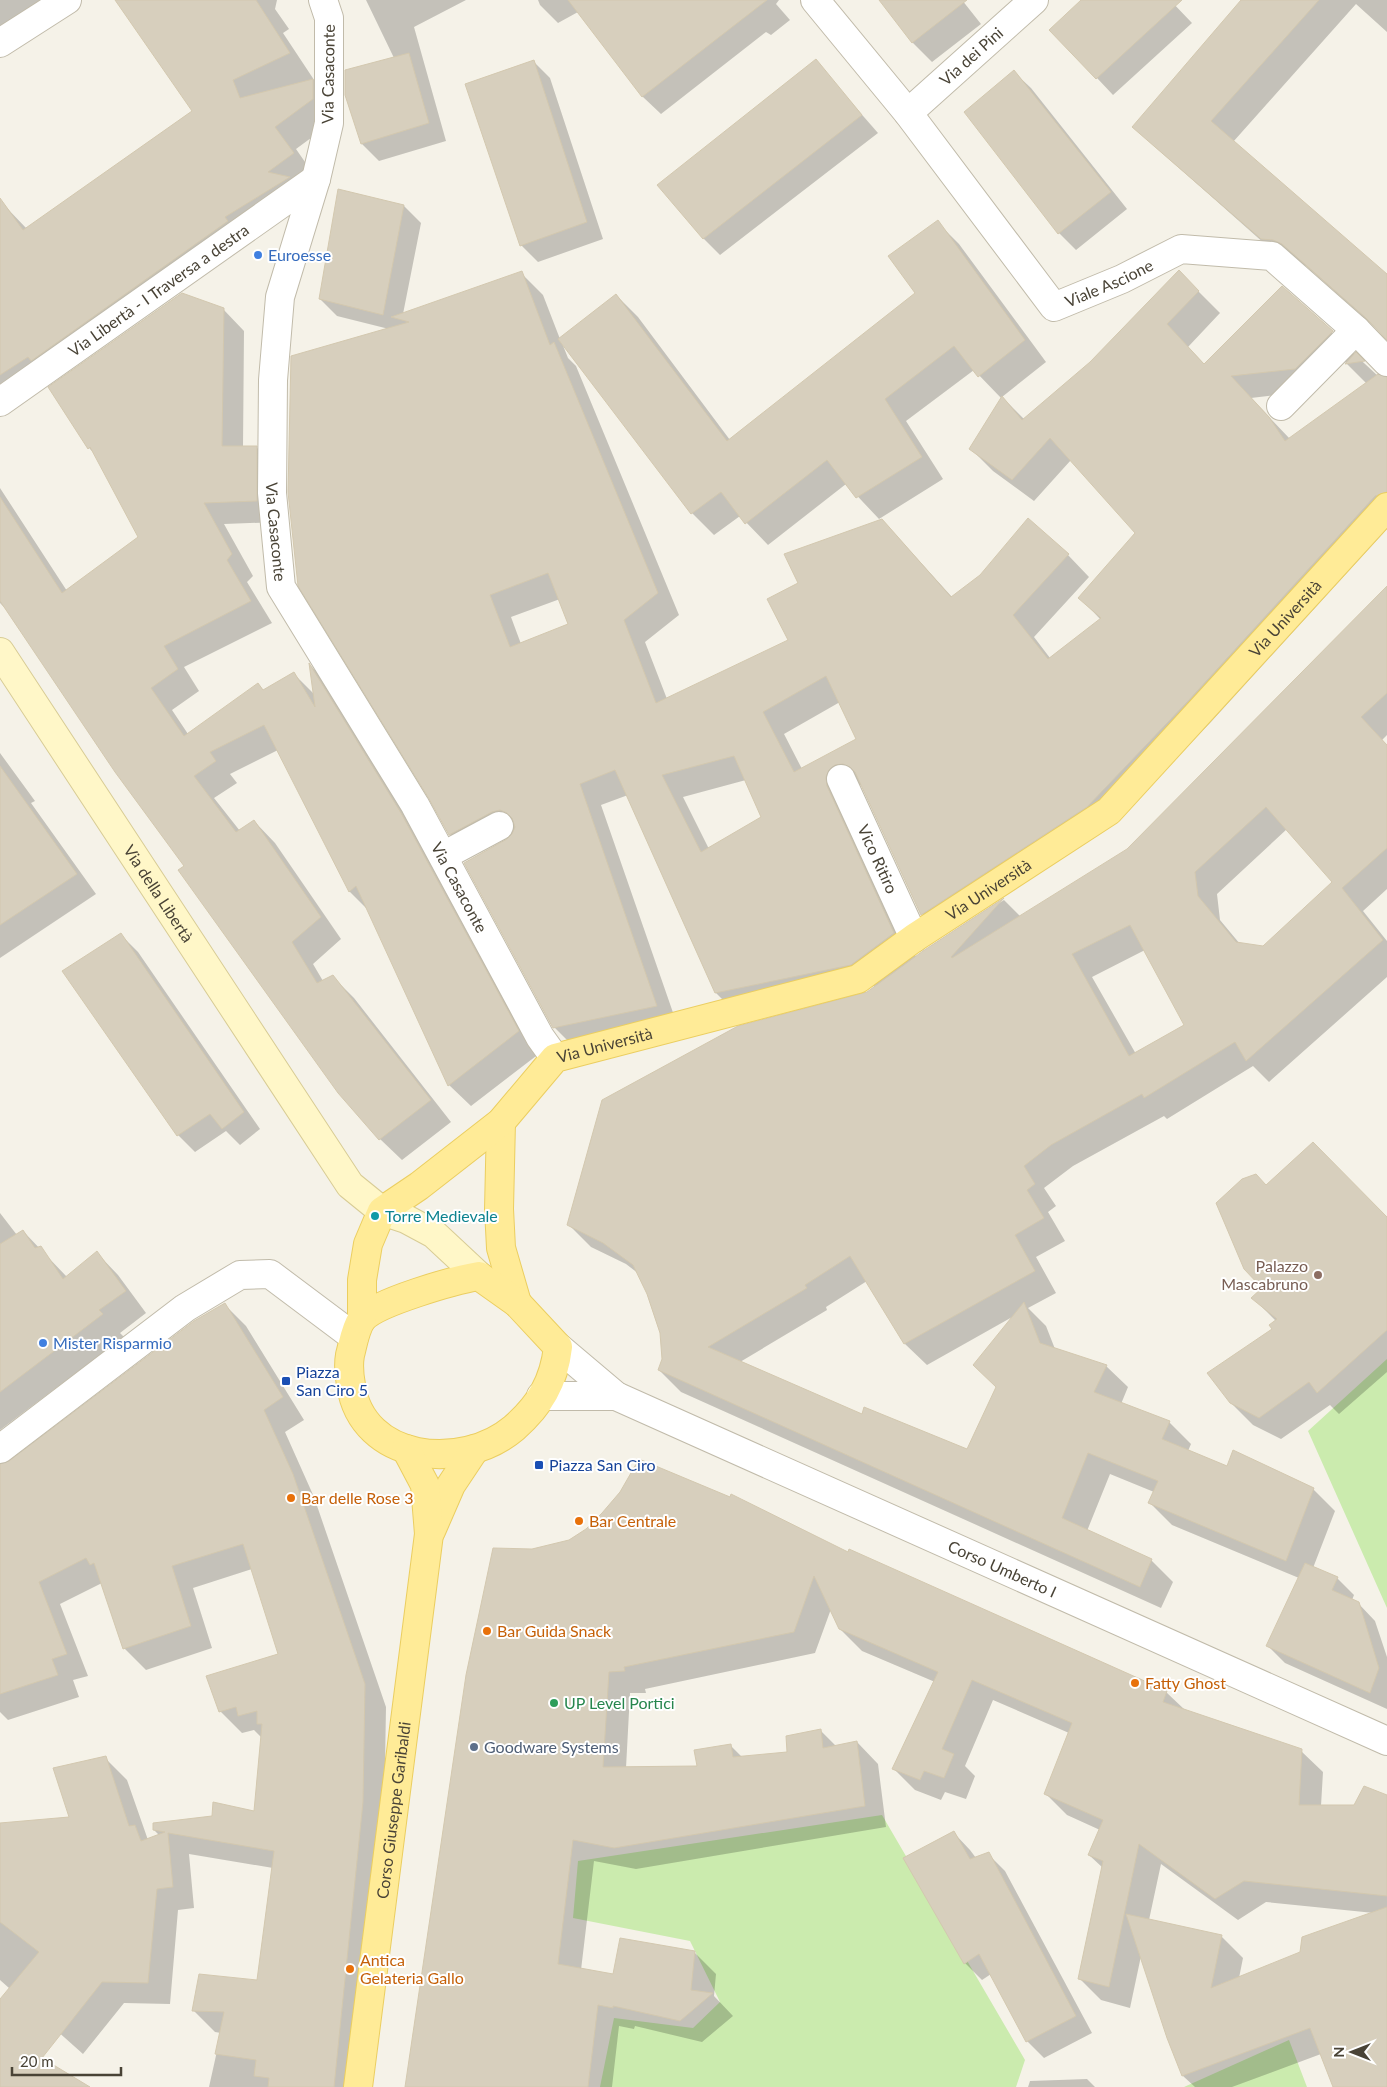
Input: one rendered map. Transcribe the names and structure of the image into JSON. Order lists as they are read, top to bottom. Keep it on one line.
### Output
{"streets":{"main road":["Via Università","Corso Giuseppe Garibaldi"],"street":["Via dei Pini","Via Casaconte","Viale Ascione","Via Libertà - I Traversa a destra","Vico Ritiro","Via della Libertà","Corso Umberto I"]},"crossings":[["Via dei Pini","Viale Ascione"],["Via Casaconte","Via Libertà - I Traversa a destra"],["Via Casaconte","Via Università"],["Via Università","Vico Ritiro"],["Via Università","Via della Libertà"]],"places":{"other":["Euroesse","Torre Medievale","Palazzo Mascabruno","Mister Risparmio","Bar delle Rose 3","Bar Centrale","Bar Guida Snack","Fatty Ghost","UP Level Portici","Goodware Systems","Antica Gelateria Gallo"],"transit":["Piazza San Ciro 5","Piazza San Ciro"]},"scale_bar":"20 m","north":"left"}
